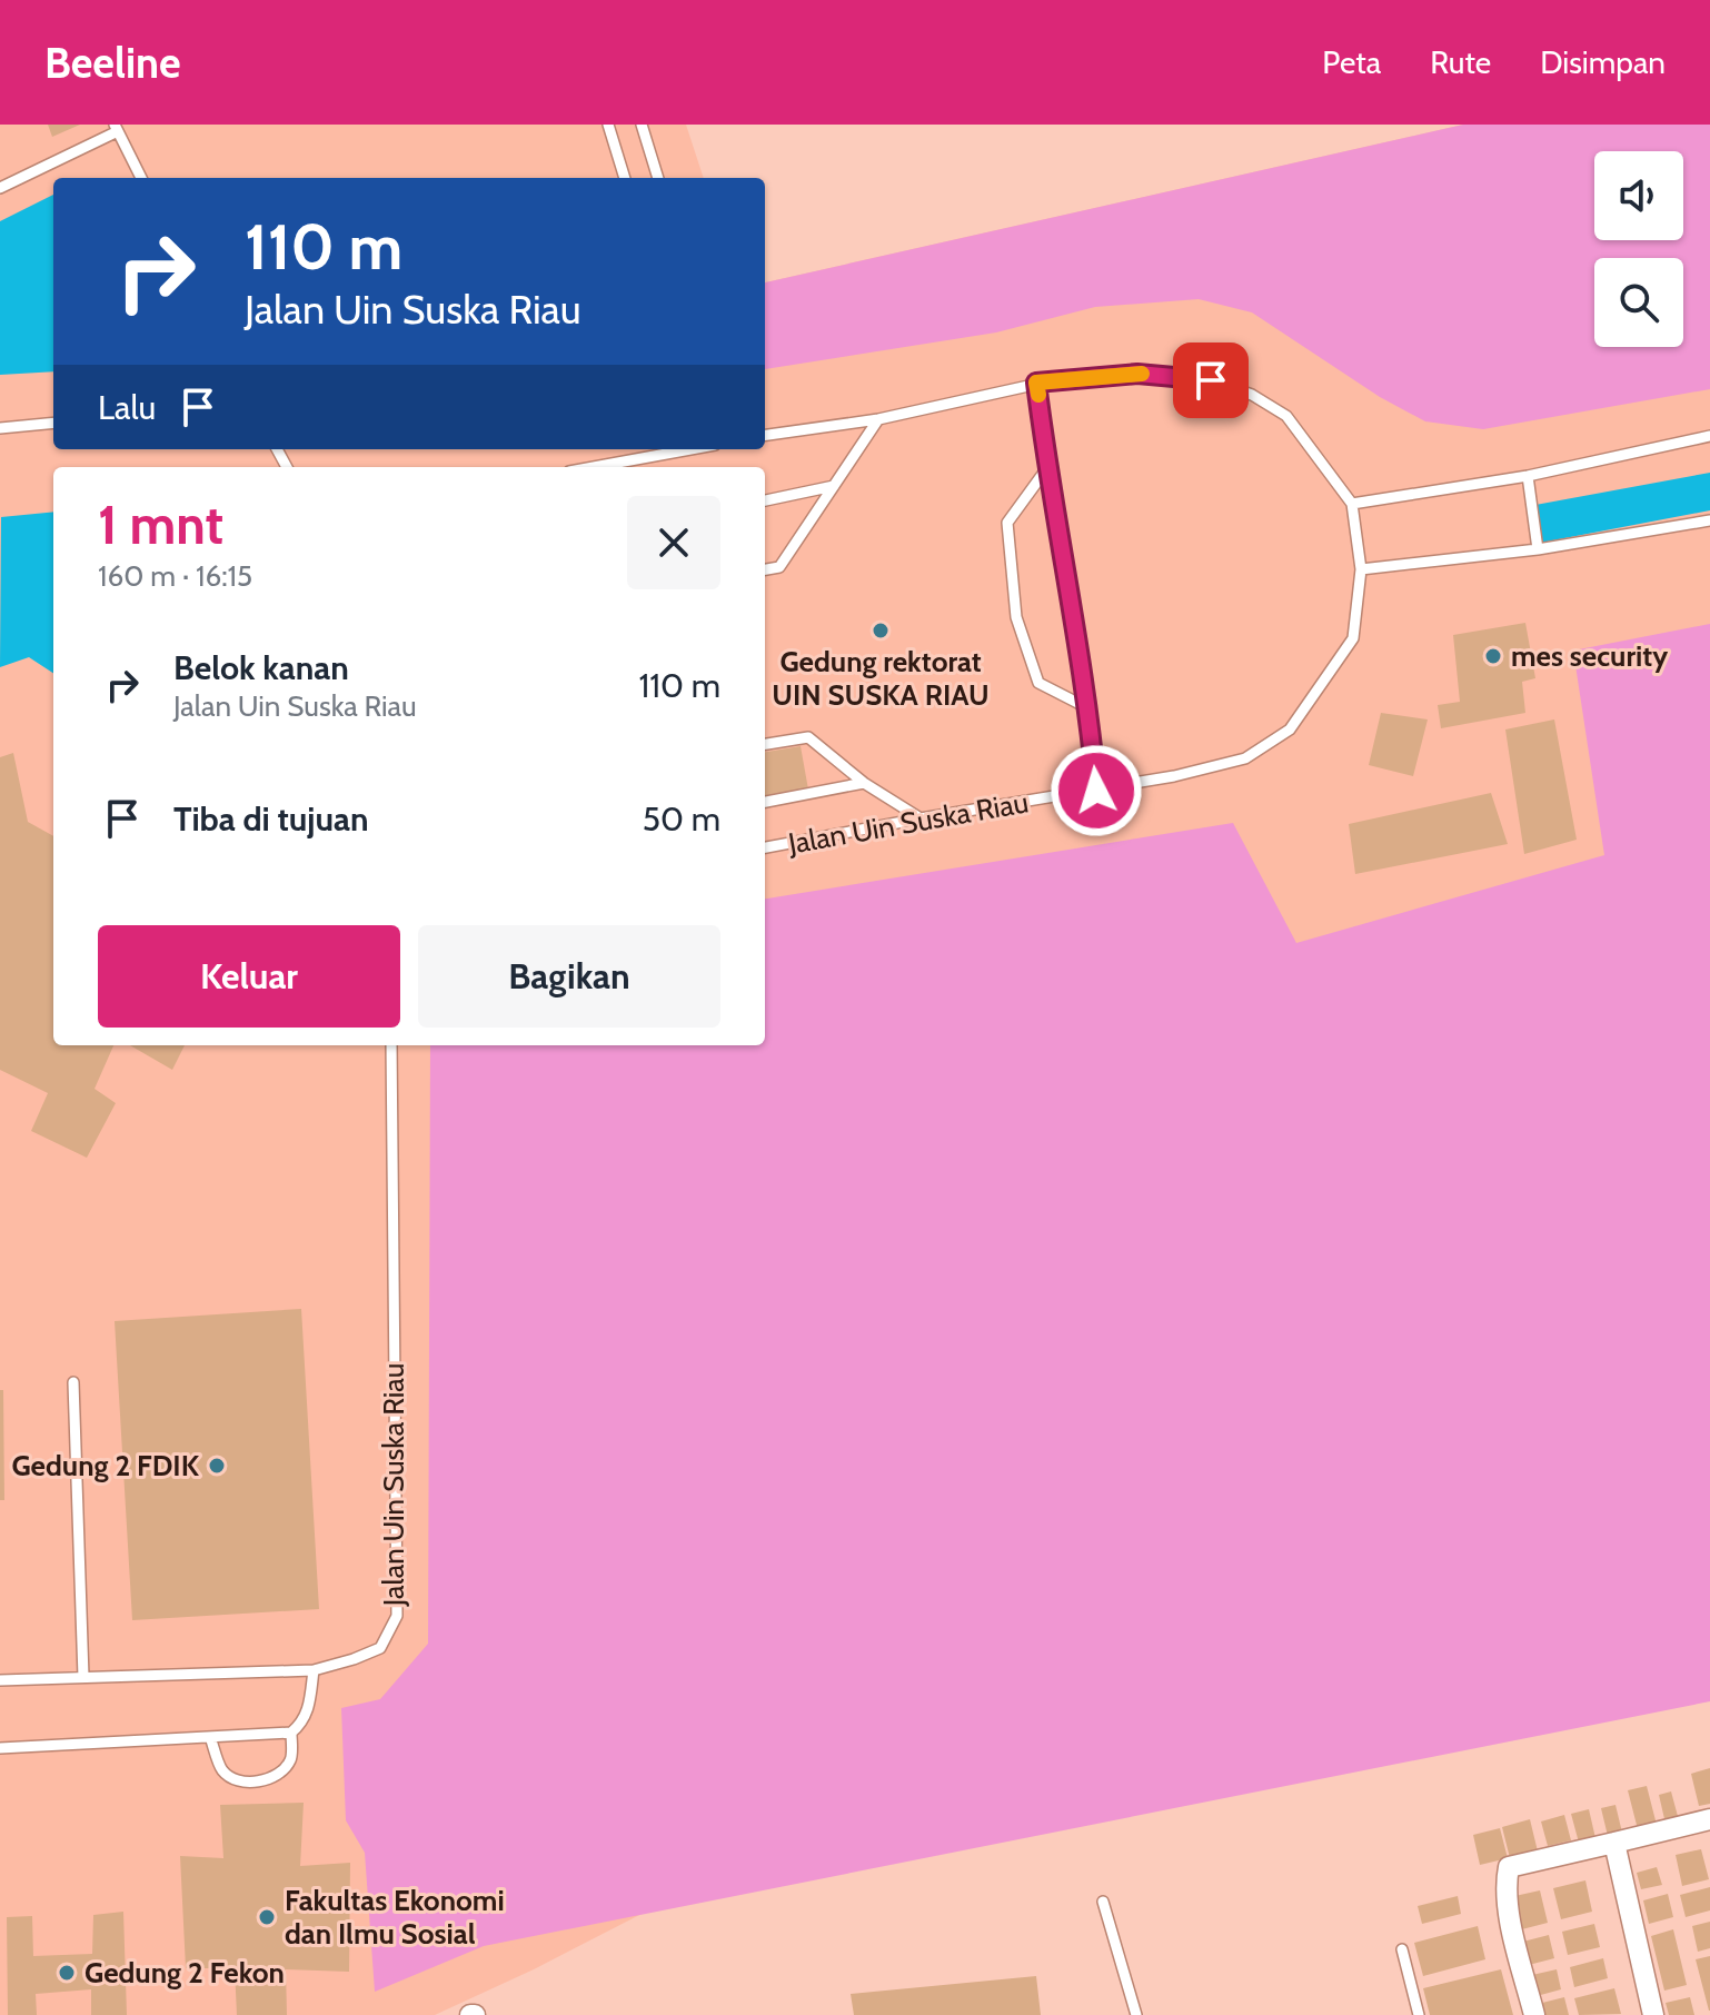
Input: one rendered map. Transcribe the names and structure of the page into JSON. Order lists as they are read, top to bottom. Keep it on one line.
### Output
{"streets":{"lane":["Jalan Uin Suska Riau"]},"places":["Gedung rektorat UIN SUSKA RIAU","mes security","Gedung 2 FDIK","Fakultas Ekonomi dan Ilmu Sosial","Gedung 2 Fekon"],"page":{"header":"Beeline","nav":["Peta","Rute","Disimpan"],"turn":["110 m","Jalan Uin Suska Riau"],"then":"Lalu","heading":["1 mnt","160 m · 16:15"],"list":[{"name":"Belok kanan","note":"Jalan Uin Suska Riau","value":"110 m"},{"name":"Tiba di tujuan","value":"50 m"}],"buttons":["Keluar","Bagikan"]}}
